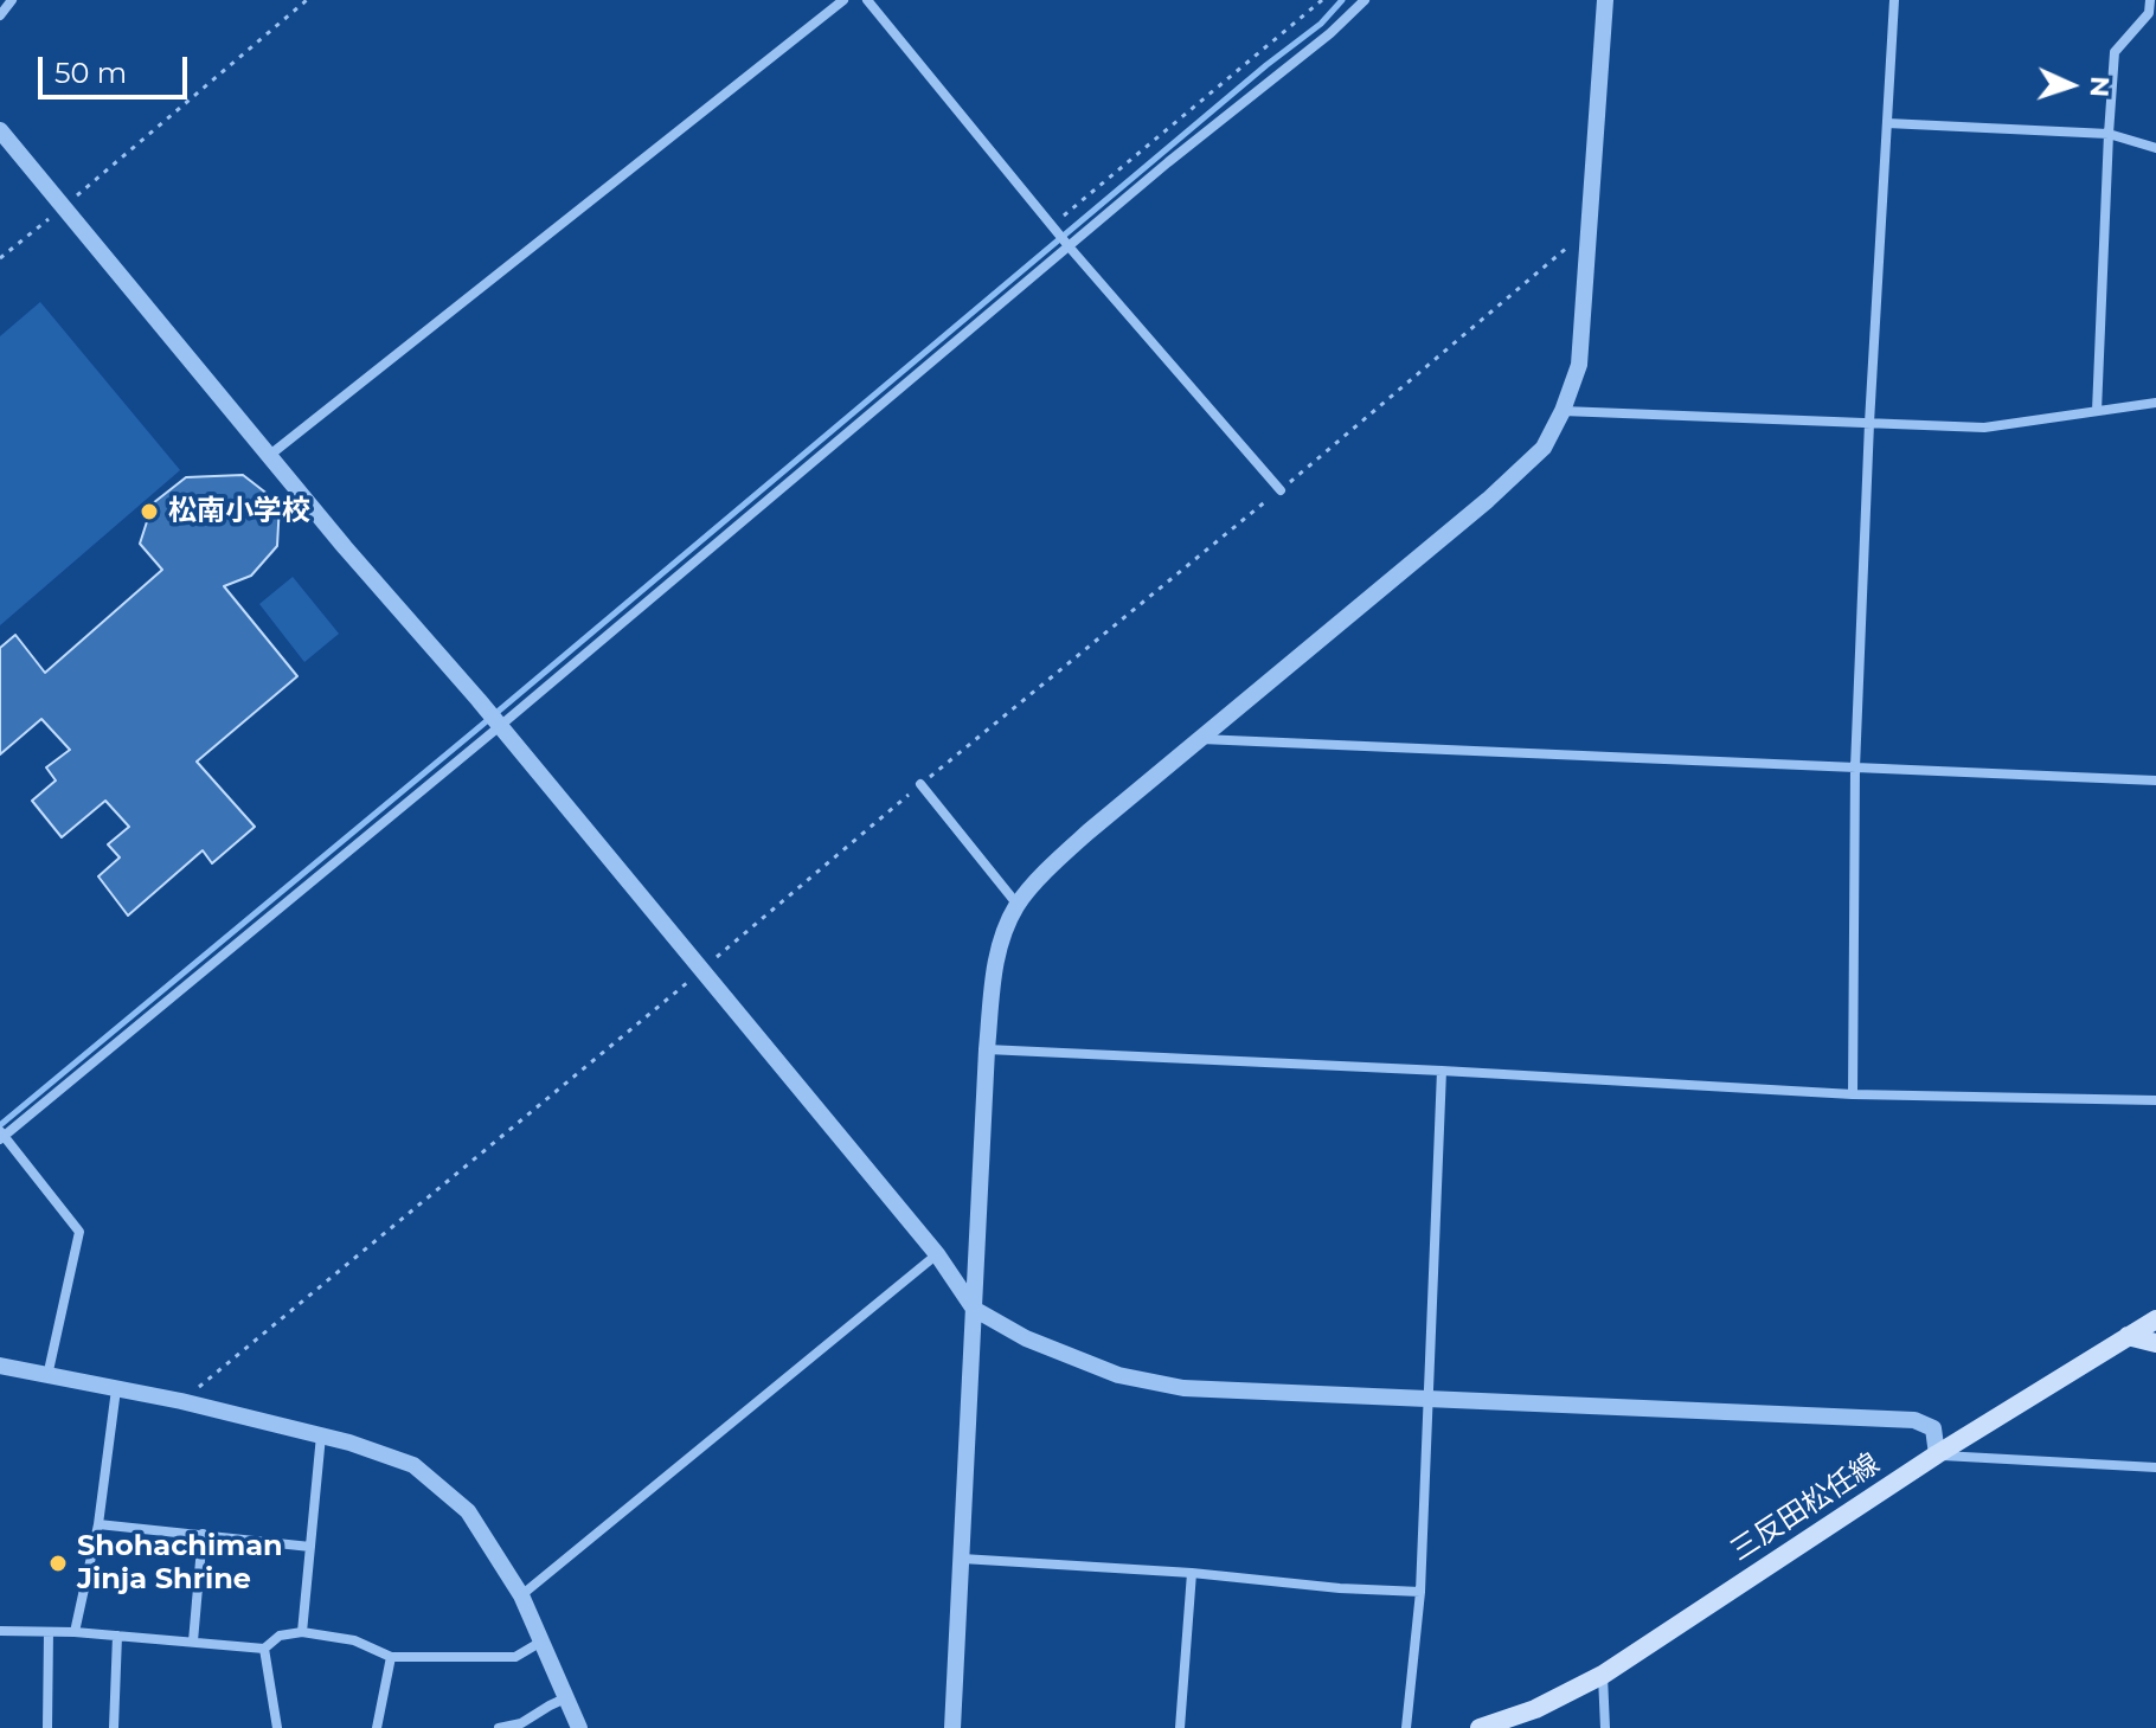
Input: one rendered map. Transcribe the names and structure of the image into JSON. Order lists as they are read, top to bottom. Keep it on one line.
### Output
{"streets":{"main road":["三反田松任線"]},"places":["松南小学校","Shohachiman Jinja Shrine"],"scale_bar":"50 m","north":"right"}
